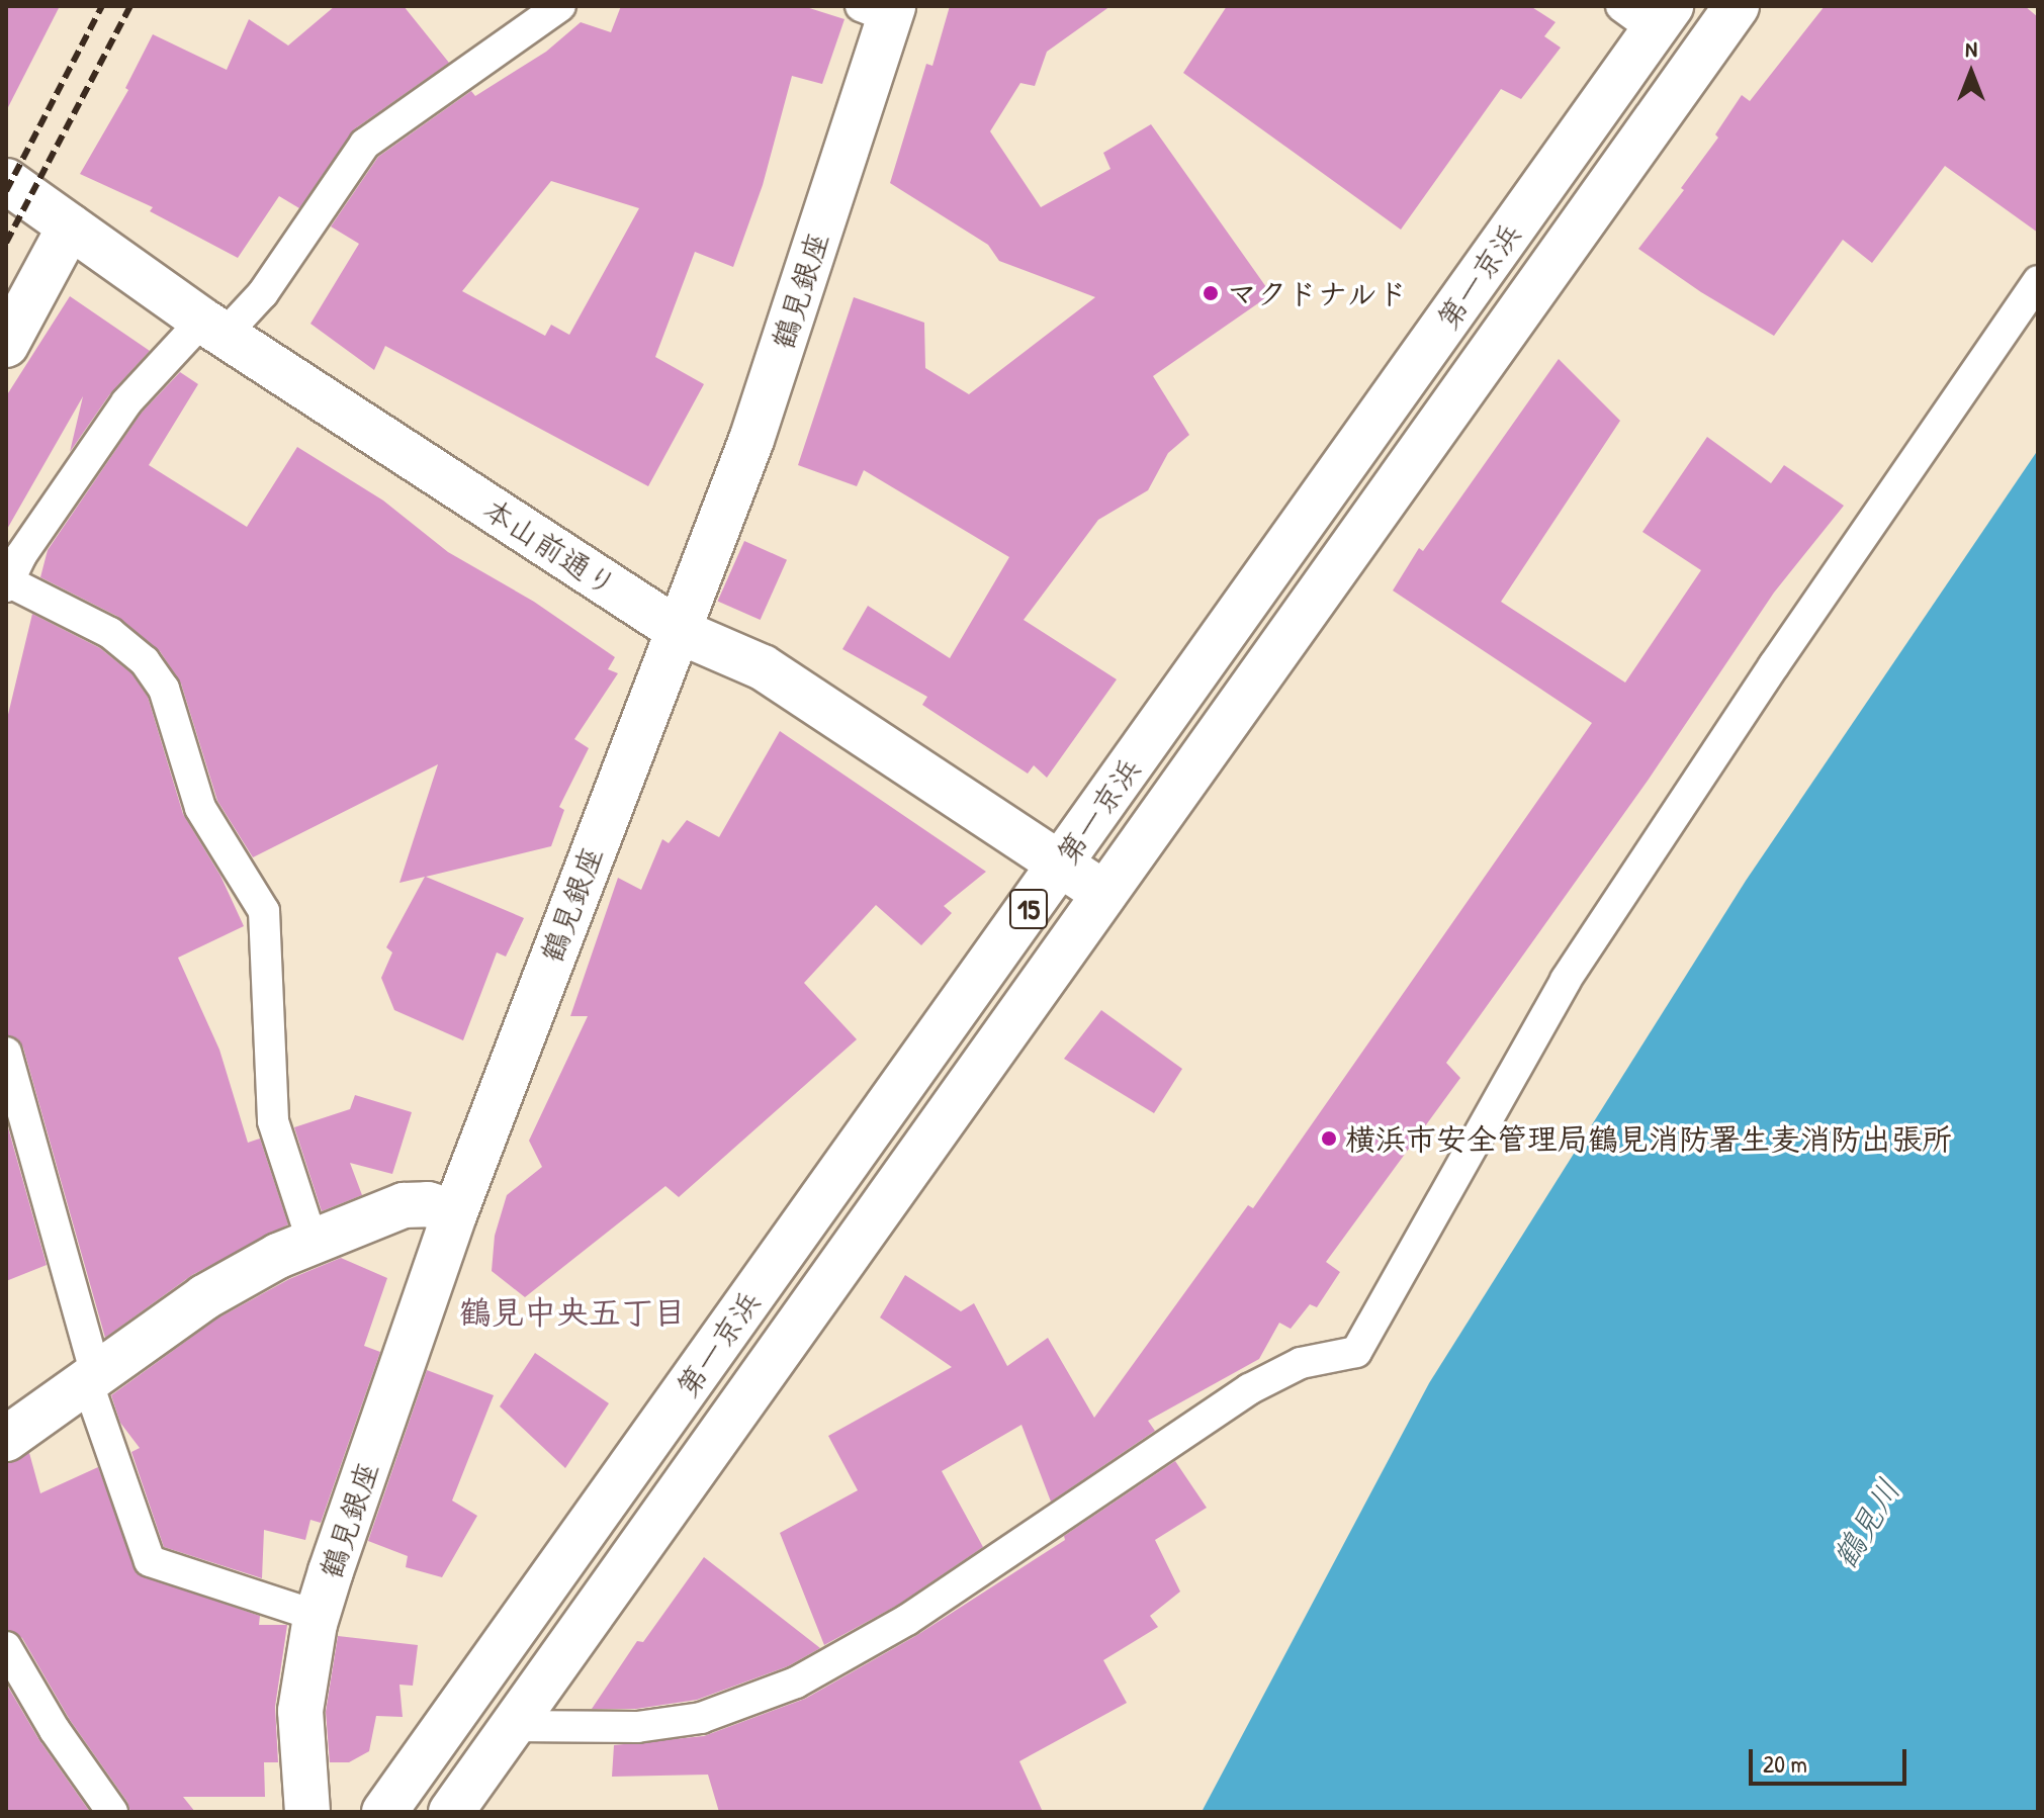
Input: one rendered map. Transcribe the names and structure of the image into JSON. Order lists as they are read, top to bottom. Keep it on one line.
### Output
{"streets":{"main road":["第一京浜","鶴見銀座","本山前通り","15"]},"crossings":[["第一京浜","本山前通り"],["鶴見銀座","本山前通り"]],"districts":["鶴見中央五丁目"],"water":["鶴見川"],"places":["マクドナルド","横浜市安全管理局鶴見消防署生麦消防出張所"],"scale_bar":"20 m","north":"top"}
